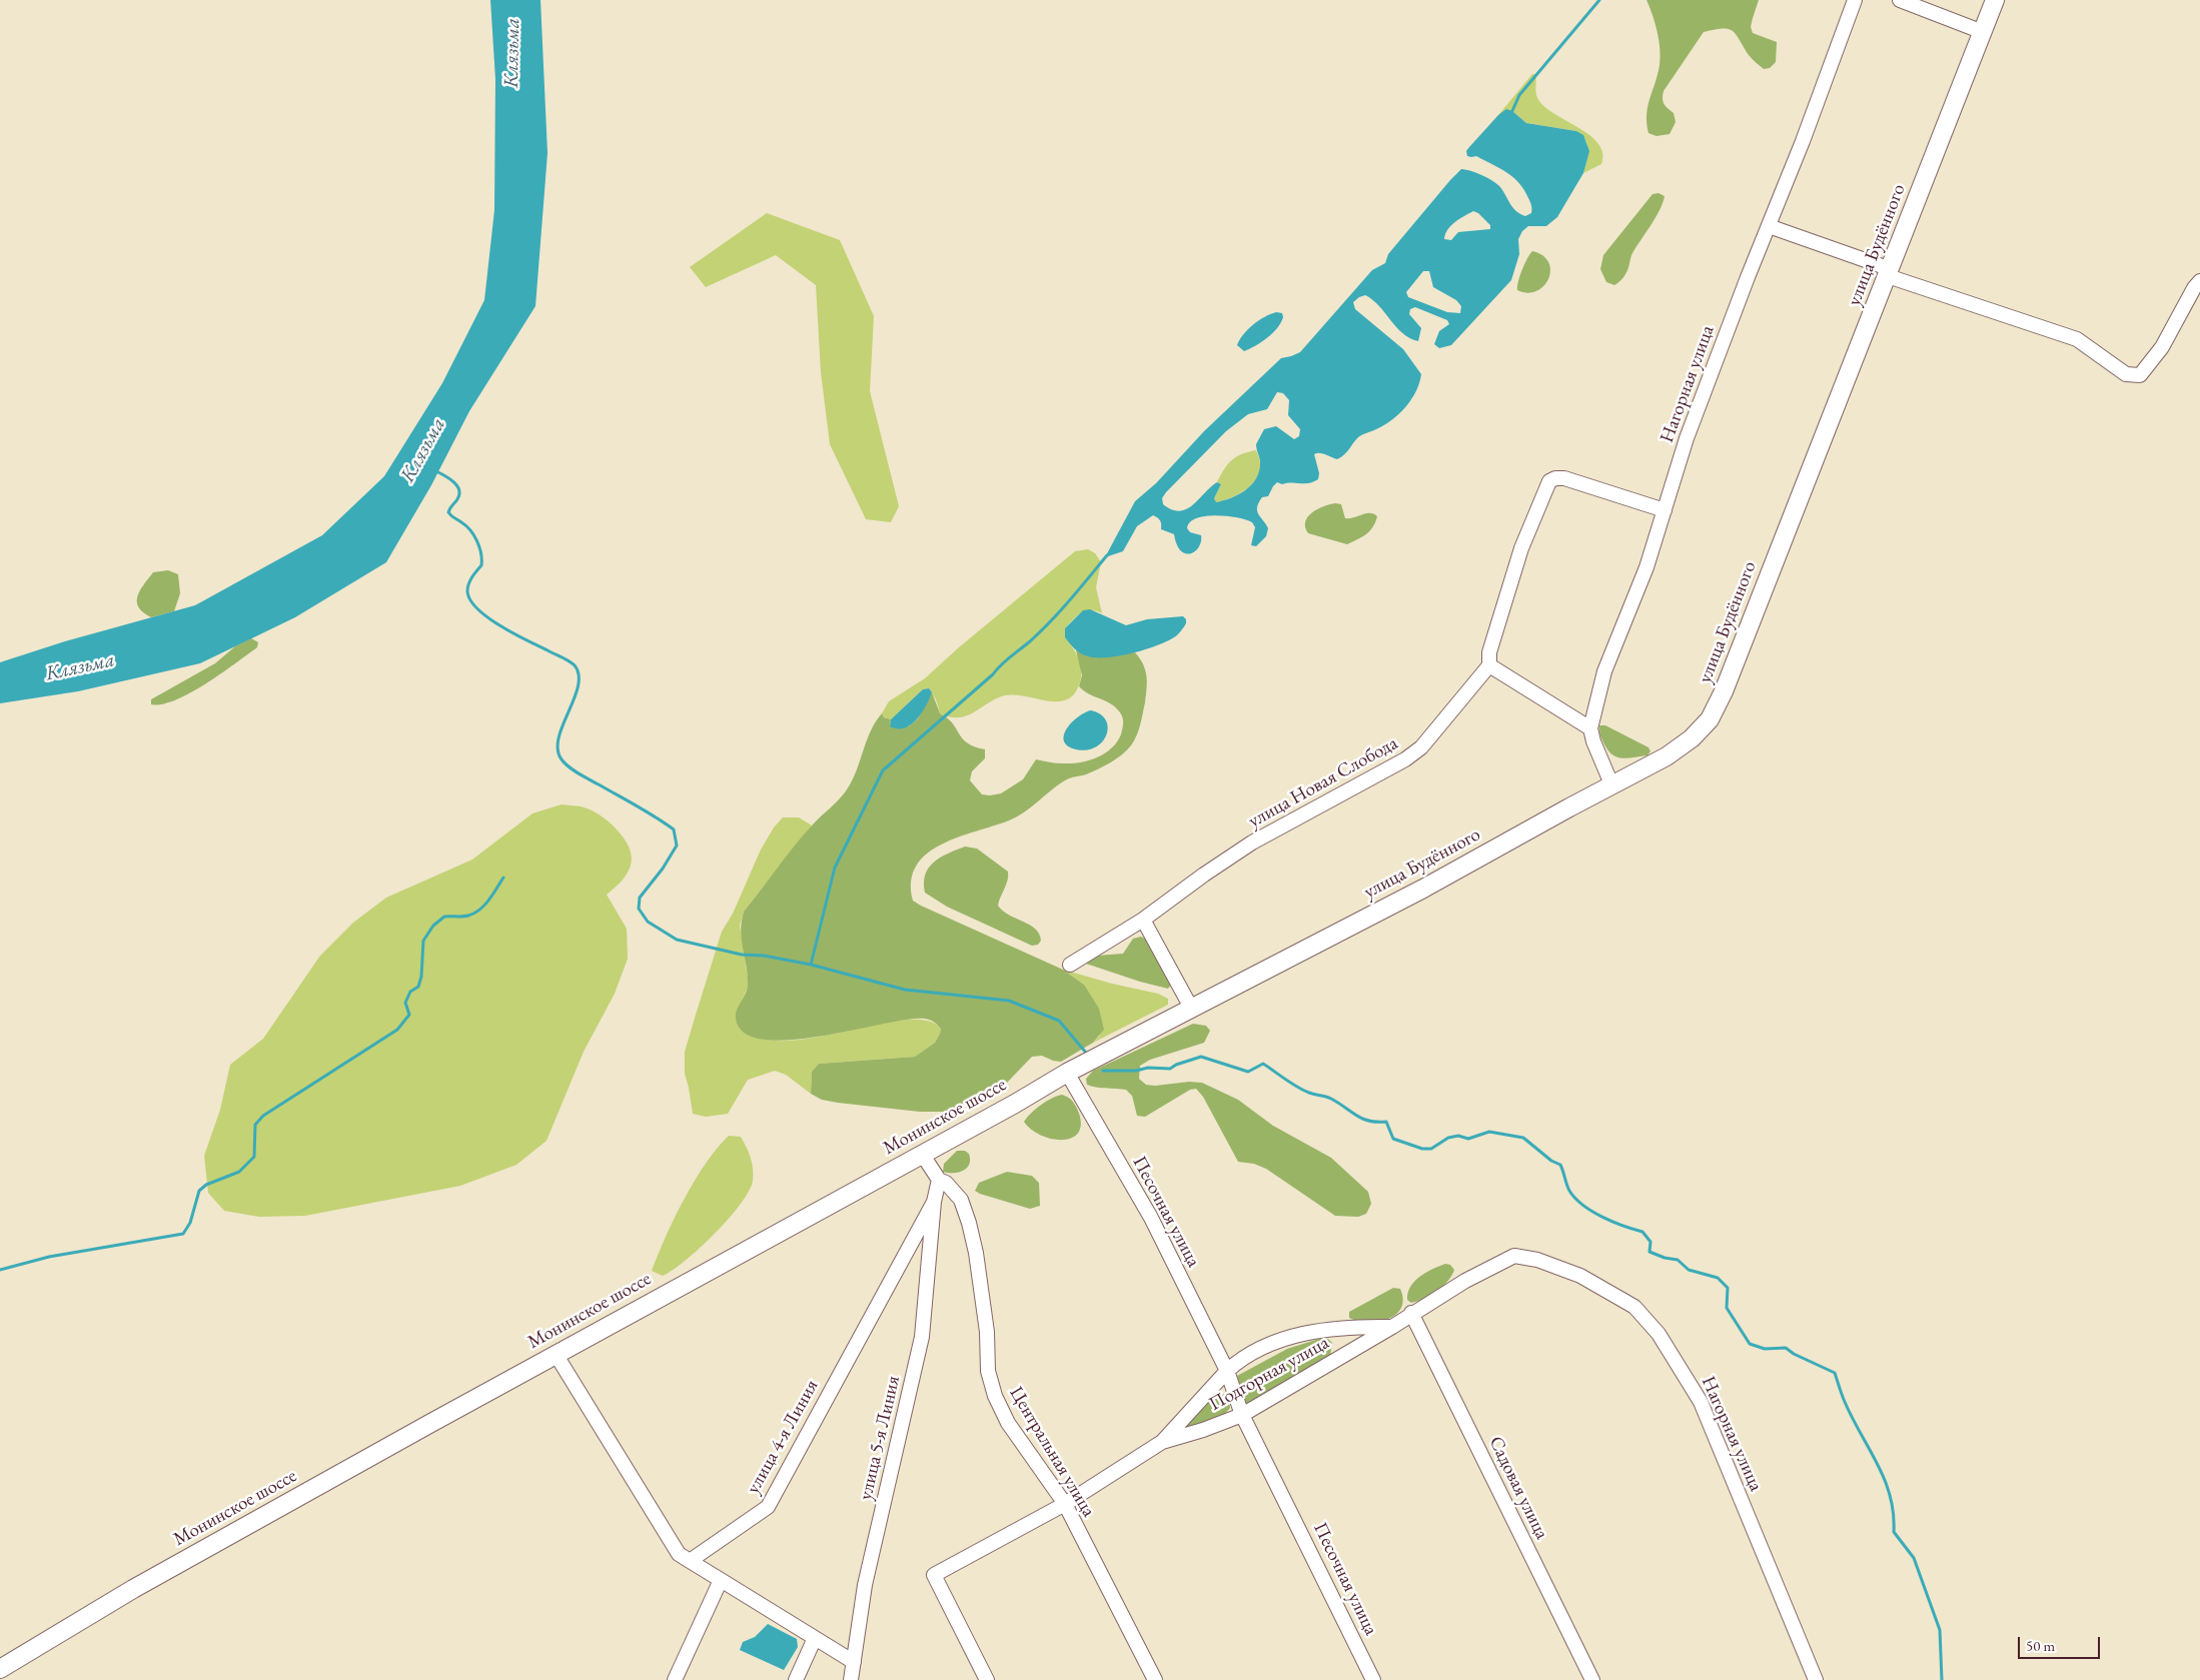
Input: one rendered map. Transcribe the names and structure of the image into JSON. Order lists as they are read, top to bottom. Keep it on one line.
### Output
{"streets":{"main road":["улица Будённого","Монинское шоссе"],"street":["Нагорная улица","улица Новая Слобода","Песочная улица","Подгорная улица","улица 4-я Линия","улица 5-я Линия","Центральная улица","Садовая улица"]},"crossings":[["улица Будённого","Монинское шоссе"],["Нагорная улица","Подгорная улица"],["Монинское шоссе","Песочная улица"],["Монинское шоссе","Центральная улица"],["Песочная улица","Подгорная улица"],["Подгорная улица","Центральная улица"],["Подгорная улица","Садовая улица"],["улица 4-я Линия","улица 5-я Линия"]],"water":["Клязьма"],"scale_bar":"50 m"}
